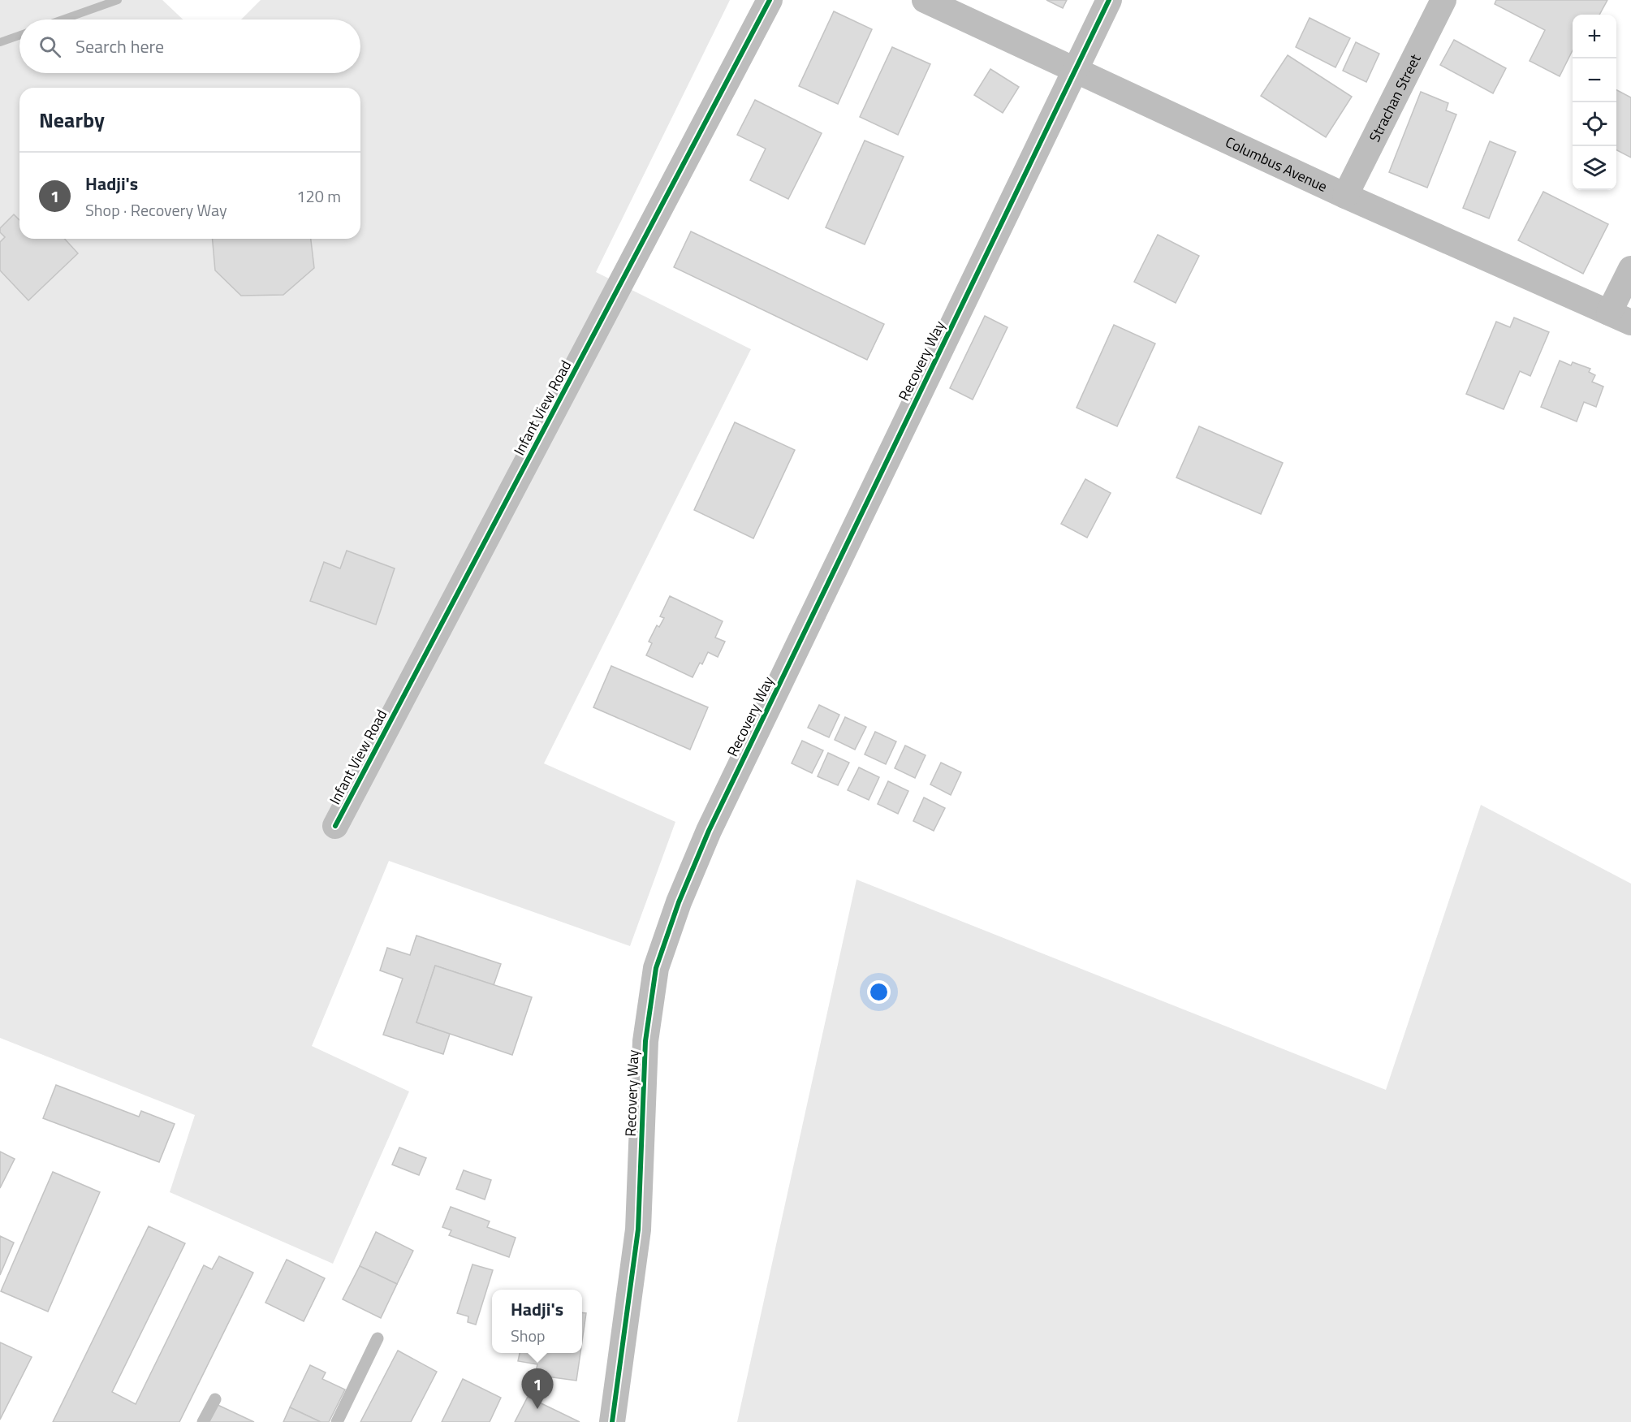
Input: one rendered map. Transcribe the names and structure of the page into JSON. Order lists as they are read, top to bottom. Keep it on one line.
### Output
{"streets":{"street":["Strachan Street","Columbus Avenue","Recovery Way","Infant View Road"]},"crossings":[["Strachan Street","Columbus Avenue"],["Columbus Avenue","Recovery Way"]],"page":{"map_buttons":["+","−"],"search":"Search here","heading":"Nearby","list":[{"mark":"1","name":"Hadji's","note":"Shop · Recovery Way","value":"120 m"}],"popup":["Hadji's","Shop"],"pins":"1"}}
